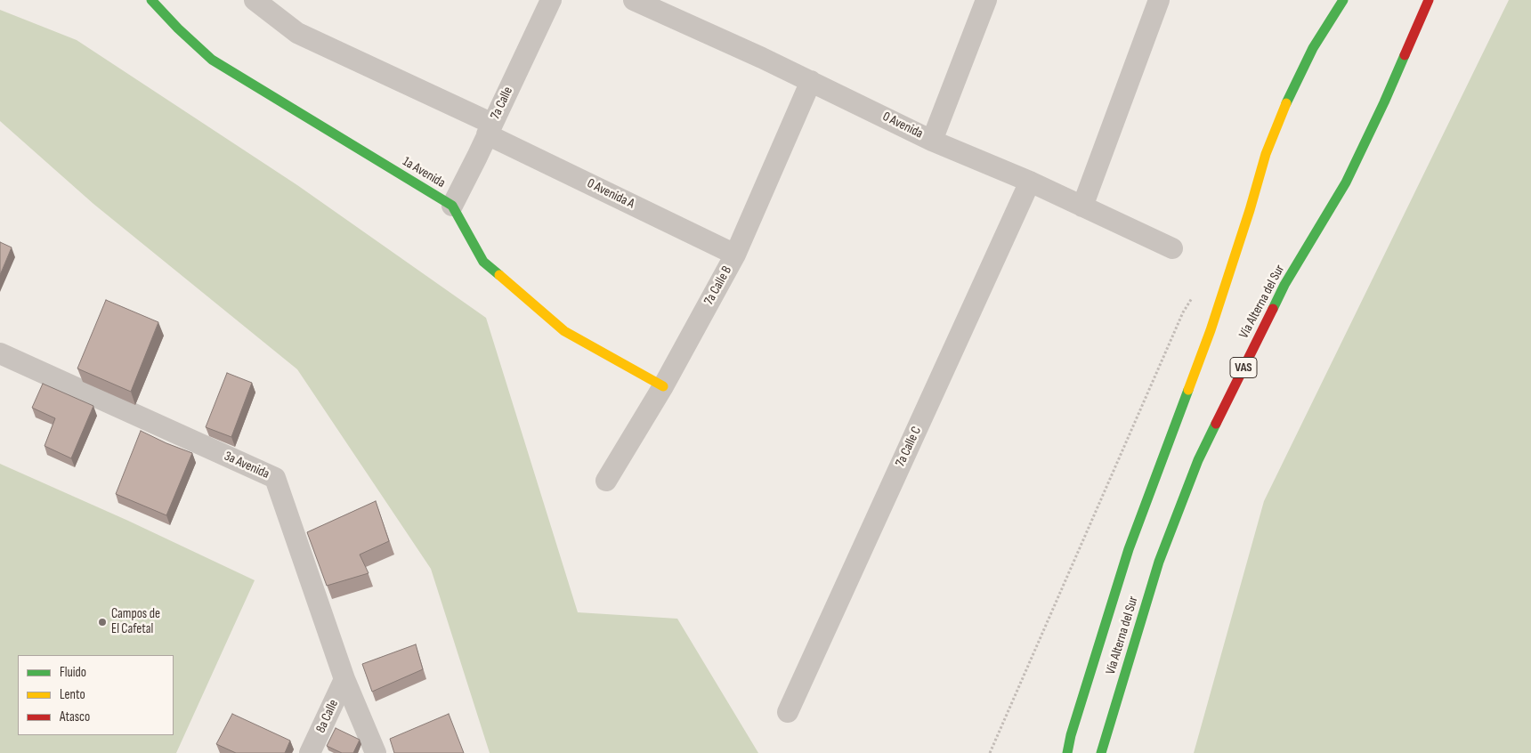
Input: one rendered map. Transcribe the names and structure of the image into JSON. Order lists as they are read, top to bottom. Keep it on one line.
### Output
{"streets":{"main road":["1a Avenida","Vía Alterna del Sur","VAS"],"street":["7a Calle","0 Avenida","0 Avenida A","7a Calle B","7a Calle C","3a Avenida","8a Calle"]},"crossings":[["7a Calle","1a Avenida"],["7a Calle","0 Avenida A"],["0 Avenida","7a Calle B"],["0 Avenida","7a Calle C"],["1a Avenida","7a Calle B"],["0 Avenida A","7a Calle B"],["3a Avenida","8a Calle"]],"places":["Campos de El Cafetal"],"legend":["Fluido","Lento","Atasco"]}
